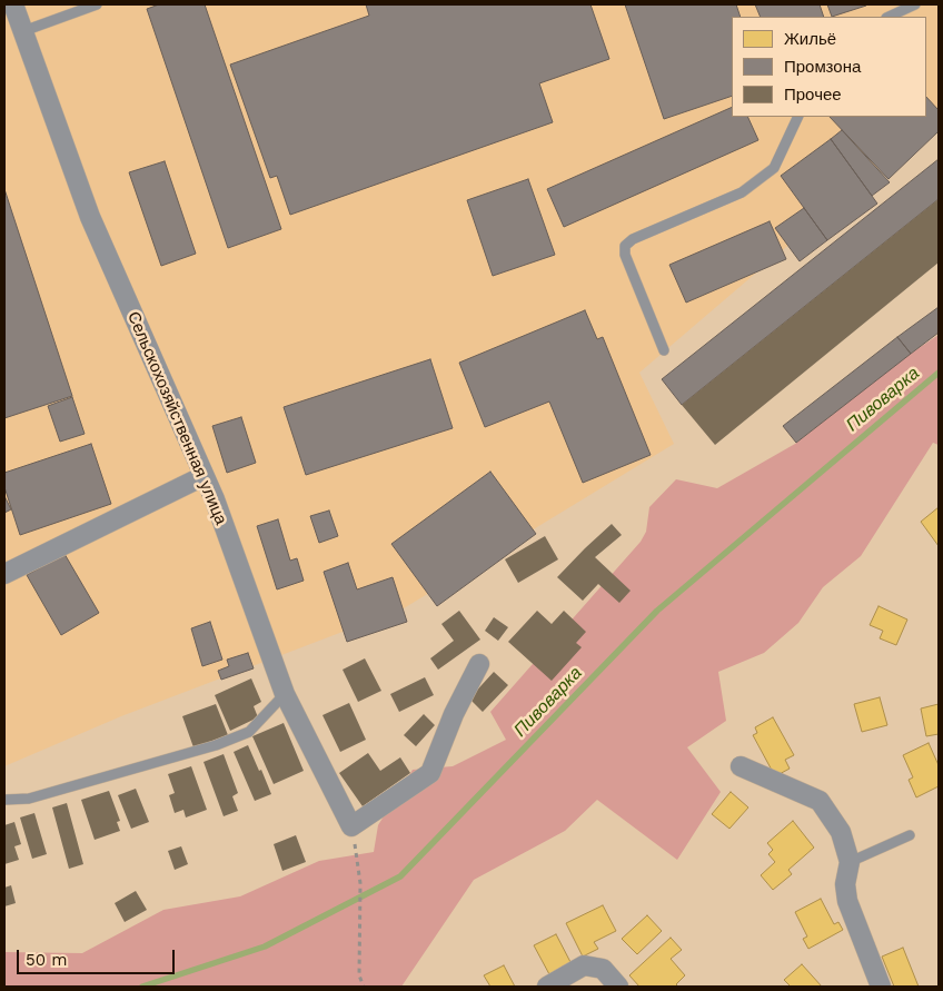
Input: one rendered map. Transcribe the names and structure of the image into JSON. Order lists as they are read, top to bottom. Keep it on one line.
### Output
{"streets":{"street":["Сельскохозяйственная улица"]},"water":["Пивоварка"],"legend":["Жильё","Промзона","Прочее"],"scale_bar":"50 m"}
